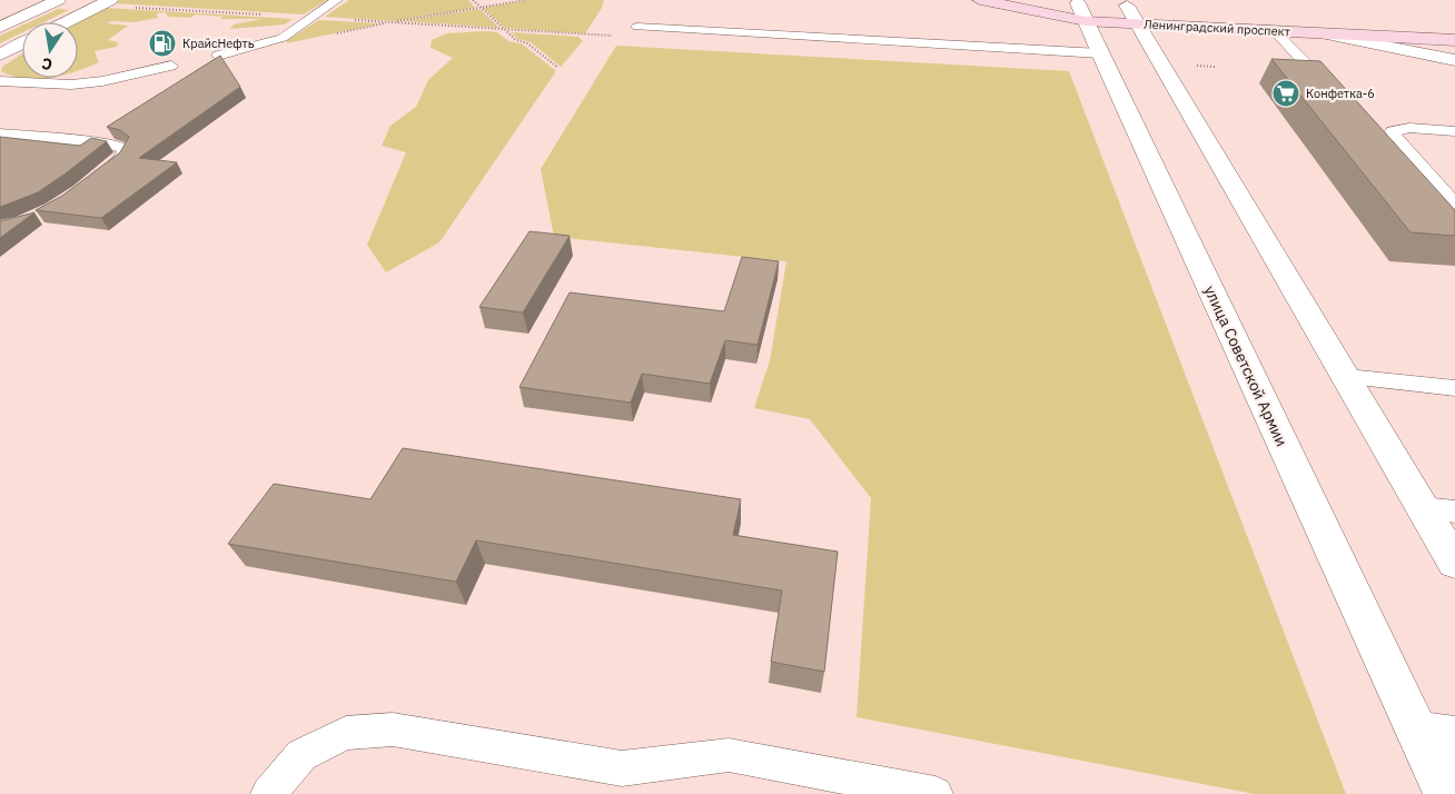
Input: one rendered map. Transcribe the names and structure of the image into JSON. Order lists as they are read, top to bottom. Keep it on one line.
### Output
{"streets":{"main road":["Ленинградский проспект"],"street":["улица Советской Армии"]},"crossings":[["Ленинградский проспект","улица Советской Армии"]],"places":{"fuel station":["КрайсНефть"],"supermarket":["Конфетка-6"]},"north":"bottom"}
